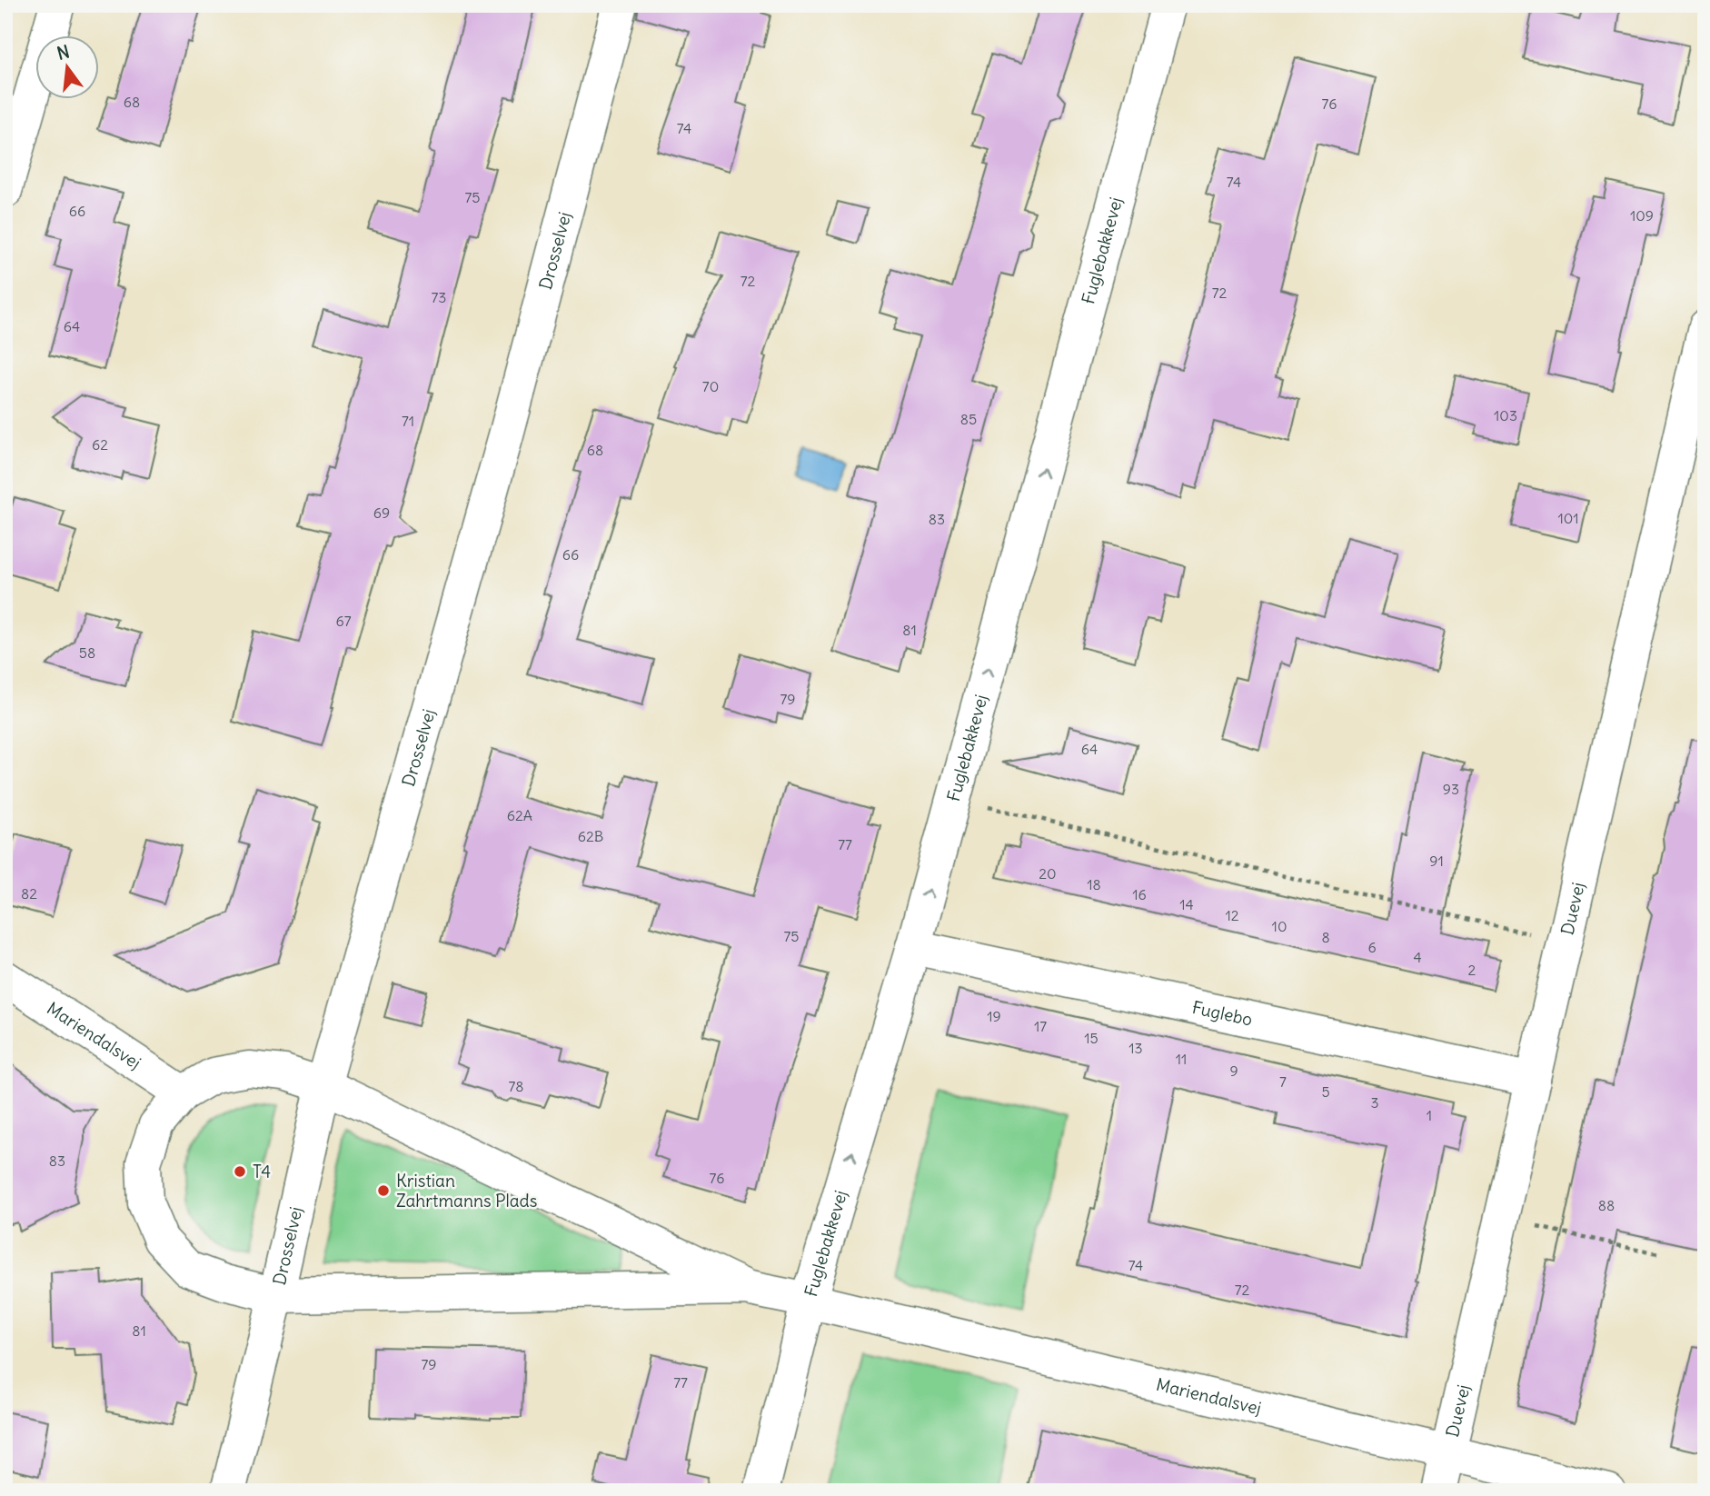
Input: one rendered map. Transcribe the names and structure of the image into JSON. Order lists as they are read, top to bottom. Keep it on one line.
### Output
{"streets":{"street":["Drosselvej","Fuglebakkevej","Duevej","Fuglebo","Mariendalsvej"]},"crossings":[["Fuglebakkevej","Fuglebo"],["Fuglebakkevej","Mariendalsvej"],["Duevej","Fuglebo"],["Duevej","Mariendalsvej"]],"one_way":["Fuglebakkevej"],"places":["T4","Kristian Zahrtmanns Plads"],"house_numbers":["68","76","74","74","75","66","109","72","72","73","64","70","103","85","71","62","68","69","101","83","66","67","81","58","79","64","93","62A","62B","77","91","20","18","82","16","14","12","10","75","8","6","4","2","19","17","15","13","11","9","7","78","5","3","1","83","76","88","74","72","81","79","77"],"north":"top"}
